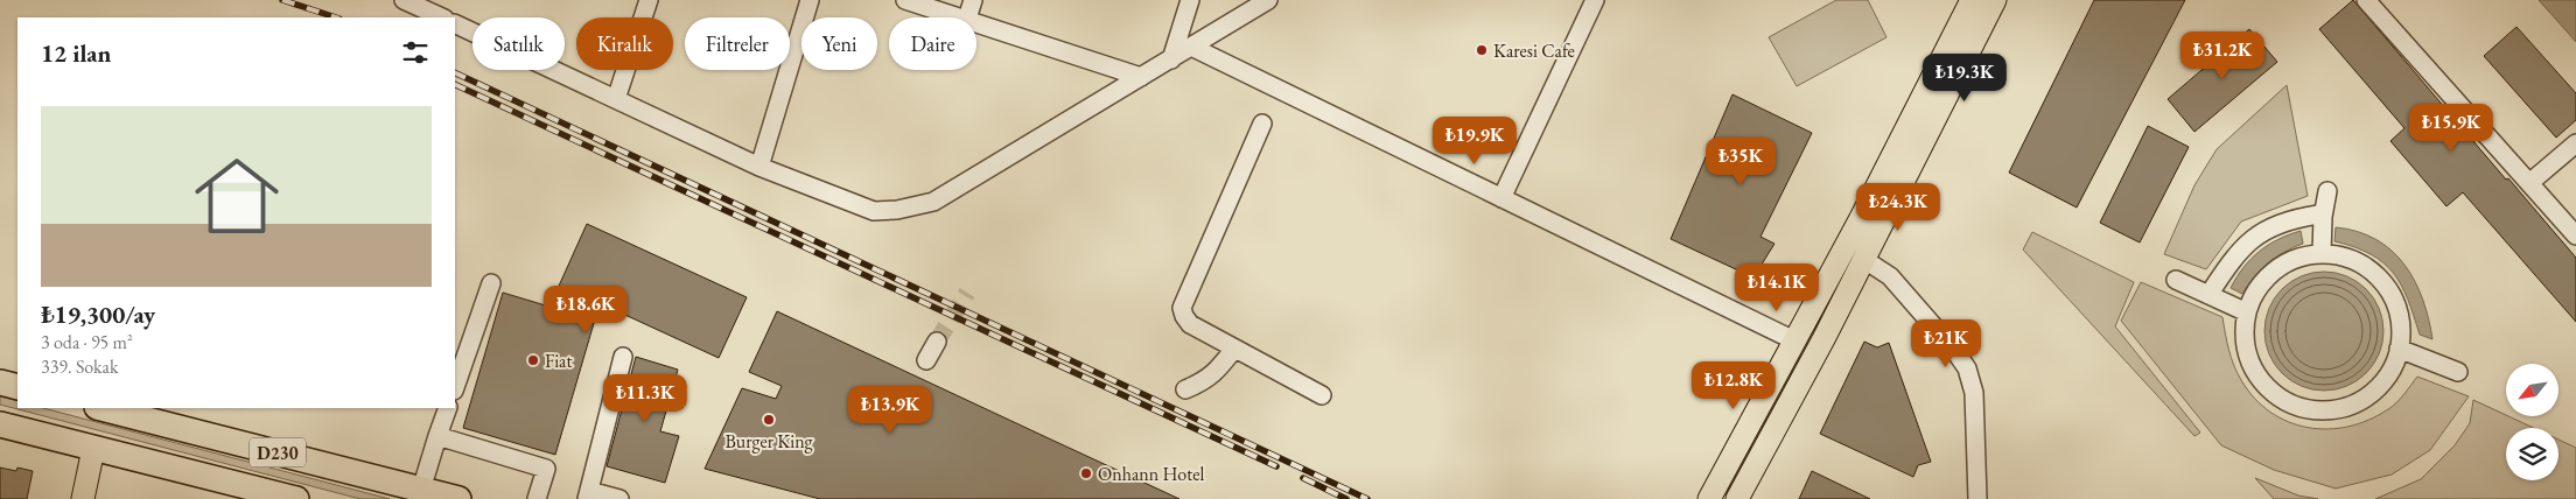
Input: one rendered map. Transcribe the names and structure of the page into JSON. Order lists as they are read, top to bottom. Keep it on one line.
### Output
{"streets":{"highway":["D230"]},"places":["Karesi Cafe","Fiat","Burger King","Onhann Hotel"],"north":"bottom left","page":{"chip":["Satılık","Kiralık","Filtreler","Yeni","Daire"],"heading":"12 ilan","price":["₺31.2K","₺19.3K","₺15.9K","₺19.9K","₺35K","₺24.3K","₺14.1K","₺18.6K","₺21K","₺12.8K","₺11.3K","₺13.9K"],"list":[{"name":"₺19,300/ay","note":"3 oda · 95 m² · 339. Sokak"}]}}
